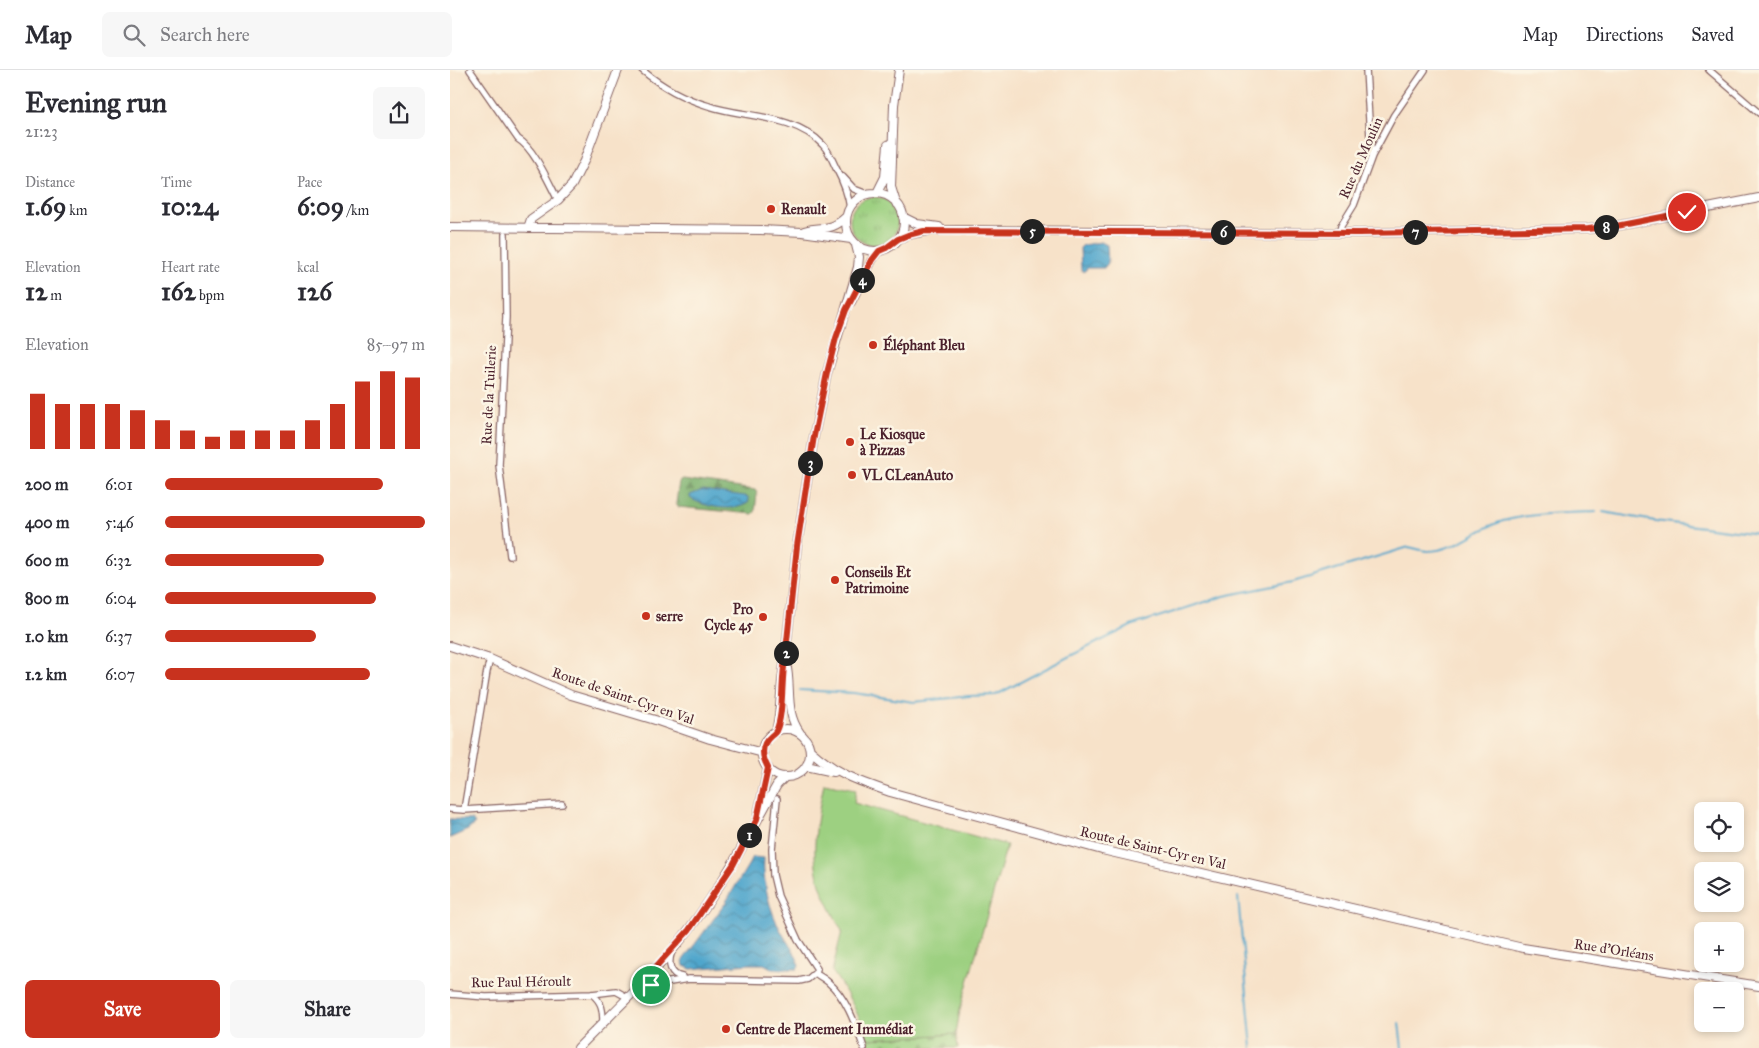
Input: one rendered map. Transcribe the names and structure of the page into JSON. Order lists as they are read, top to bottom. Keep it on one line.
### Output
{"streets":{"main road":["Route de Saint-Cyr en Val","Rue d'Orléans"],"street":["Rue du Moulin","Rue de la Tuilerie","Rue Paul Héroult"]},"crossings":[["Route de Saint-Cyr en Val","Rue d'Orléans"]],"places":["Renault","Éléphant Bleu","Le Kiosque à Pizzas","VL CLeanAuto","Conseils Et Patrimoine","serre","Pro Cycle 45","Centre de Placement Immédiat"],"page":{"header":"Map","search":"Search here","nav":["Map","Directions","Saved"],"heading":["Evening run","21:23"],"stats":[["Distance","1.69 km"],["Time","10:24"],["Pace","6:09 /km"],["Elevation","12 m"],["Heart rate","162 bpm"],["kcal","126"]],"pins":["8","5","6","7","4","3","2","1"],"chart":["Elevation","85–97 m"],"list":[{"name":"200 m","note":"6:01"},{"name":"400 m","note":"5:46"},{"name":"600 m","note":"6:32"},{"name":"800 m","note":"6:04"},{"name":"1.0 km","note":"6:37"},{"name":"1.2 km","note":"6:07"}],"map_buttons":["+","−"],"buttons":["Save","Share"]}}
